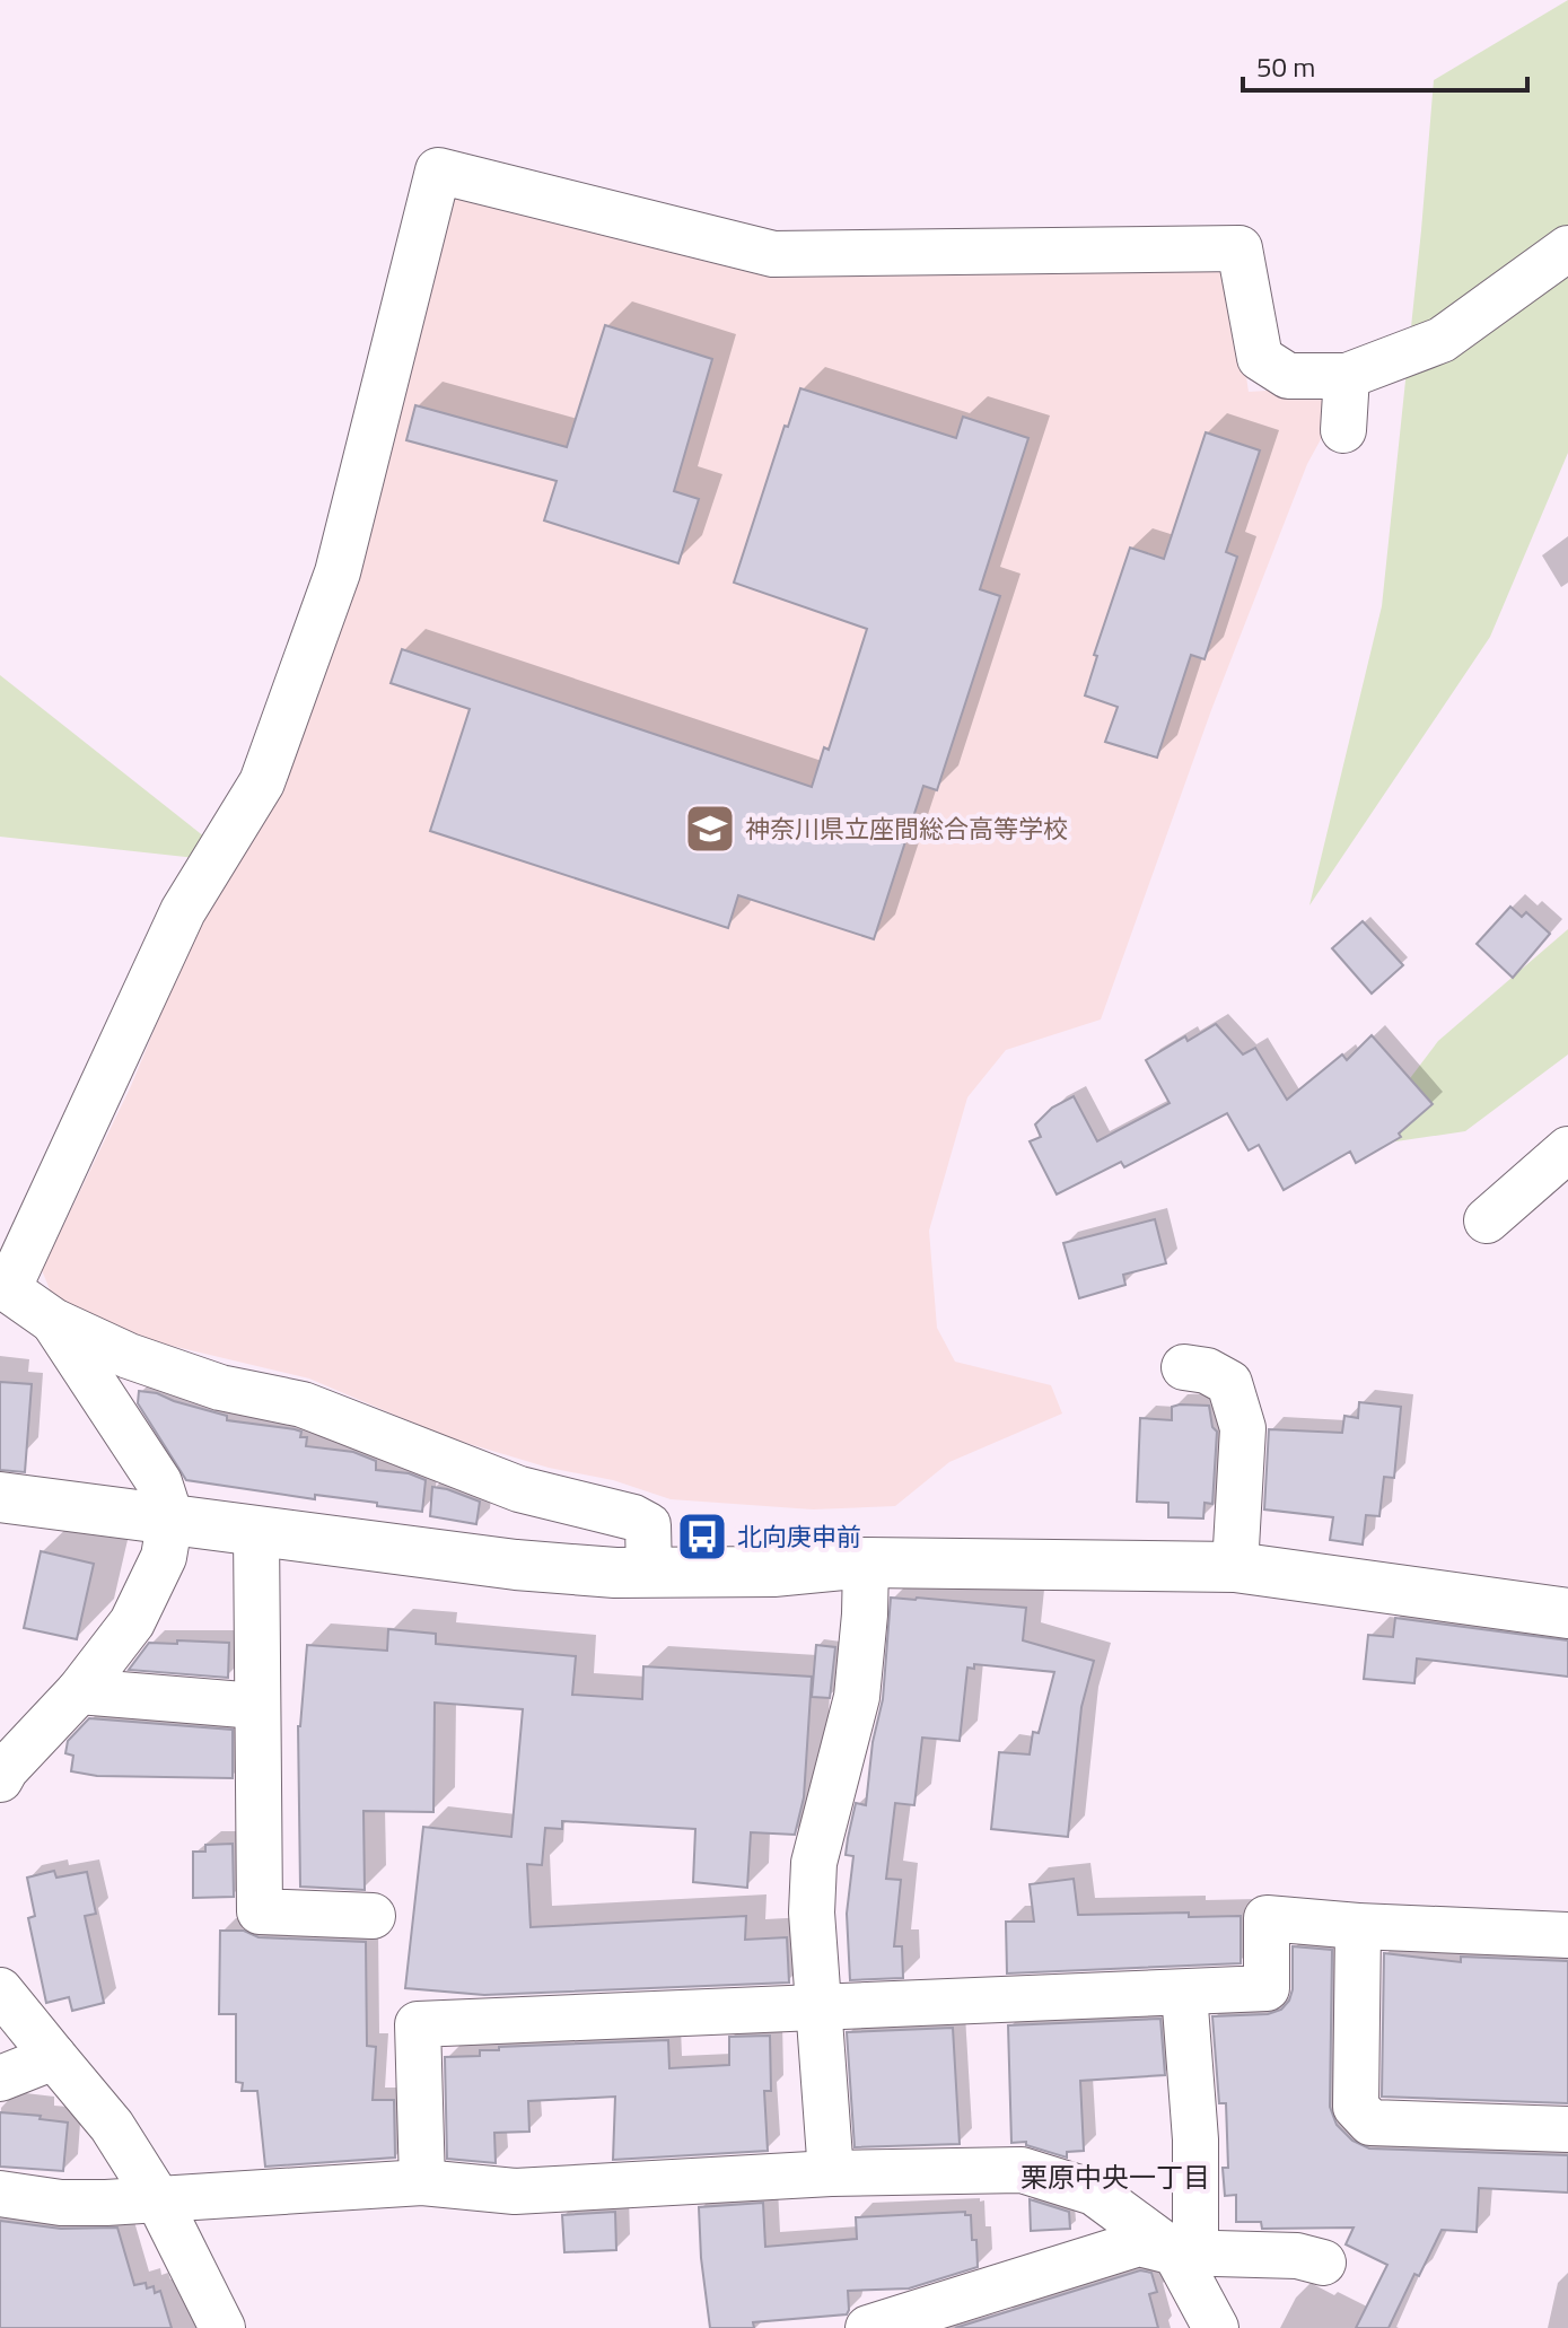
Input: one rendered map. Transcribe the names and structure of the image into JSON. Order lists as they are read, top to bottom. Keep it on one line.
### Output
{"districts":["栗原中央一丁目"],"places":{"school or university":["神奈川県立座間総合高等学校"],"bus stop":["北向庚申前"]},"scale_bar":"50 m"}
